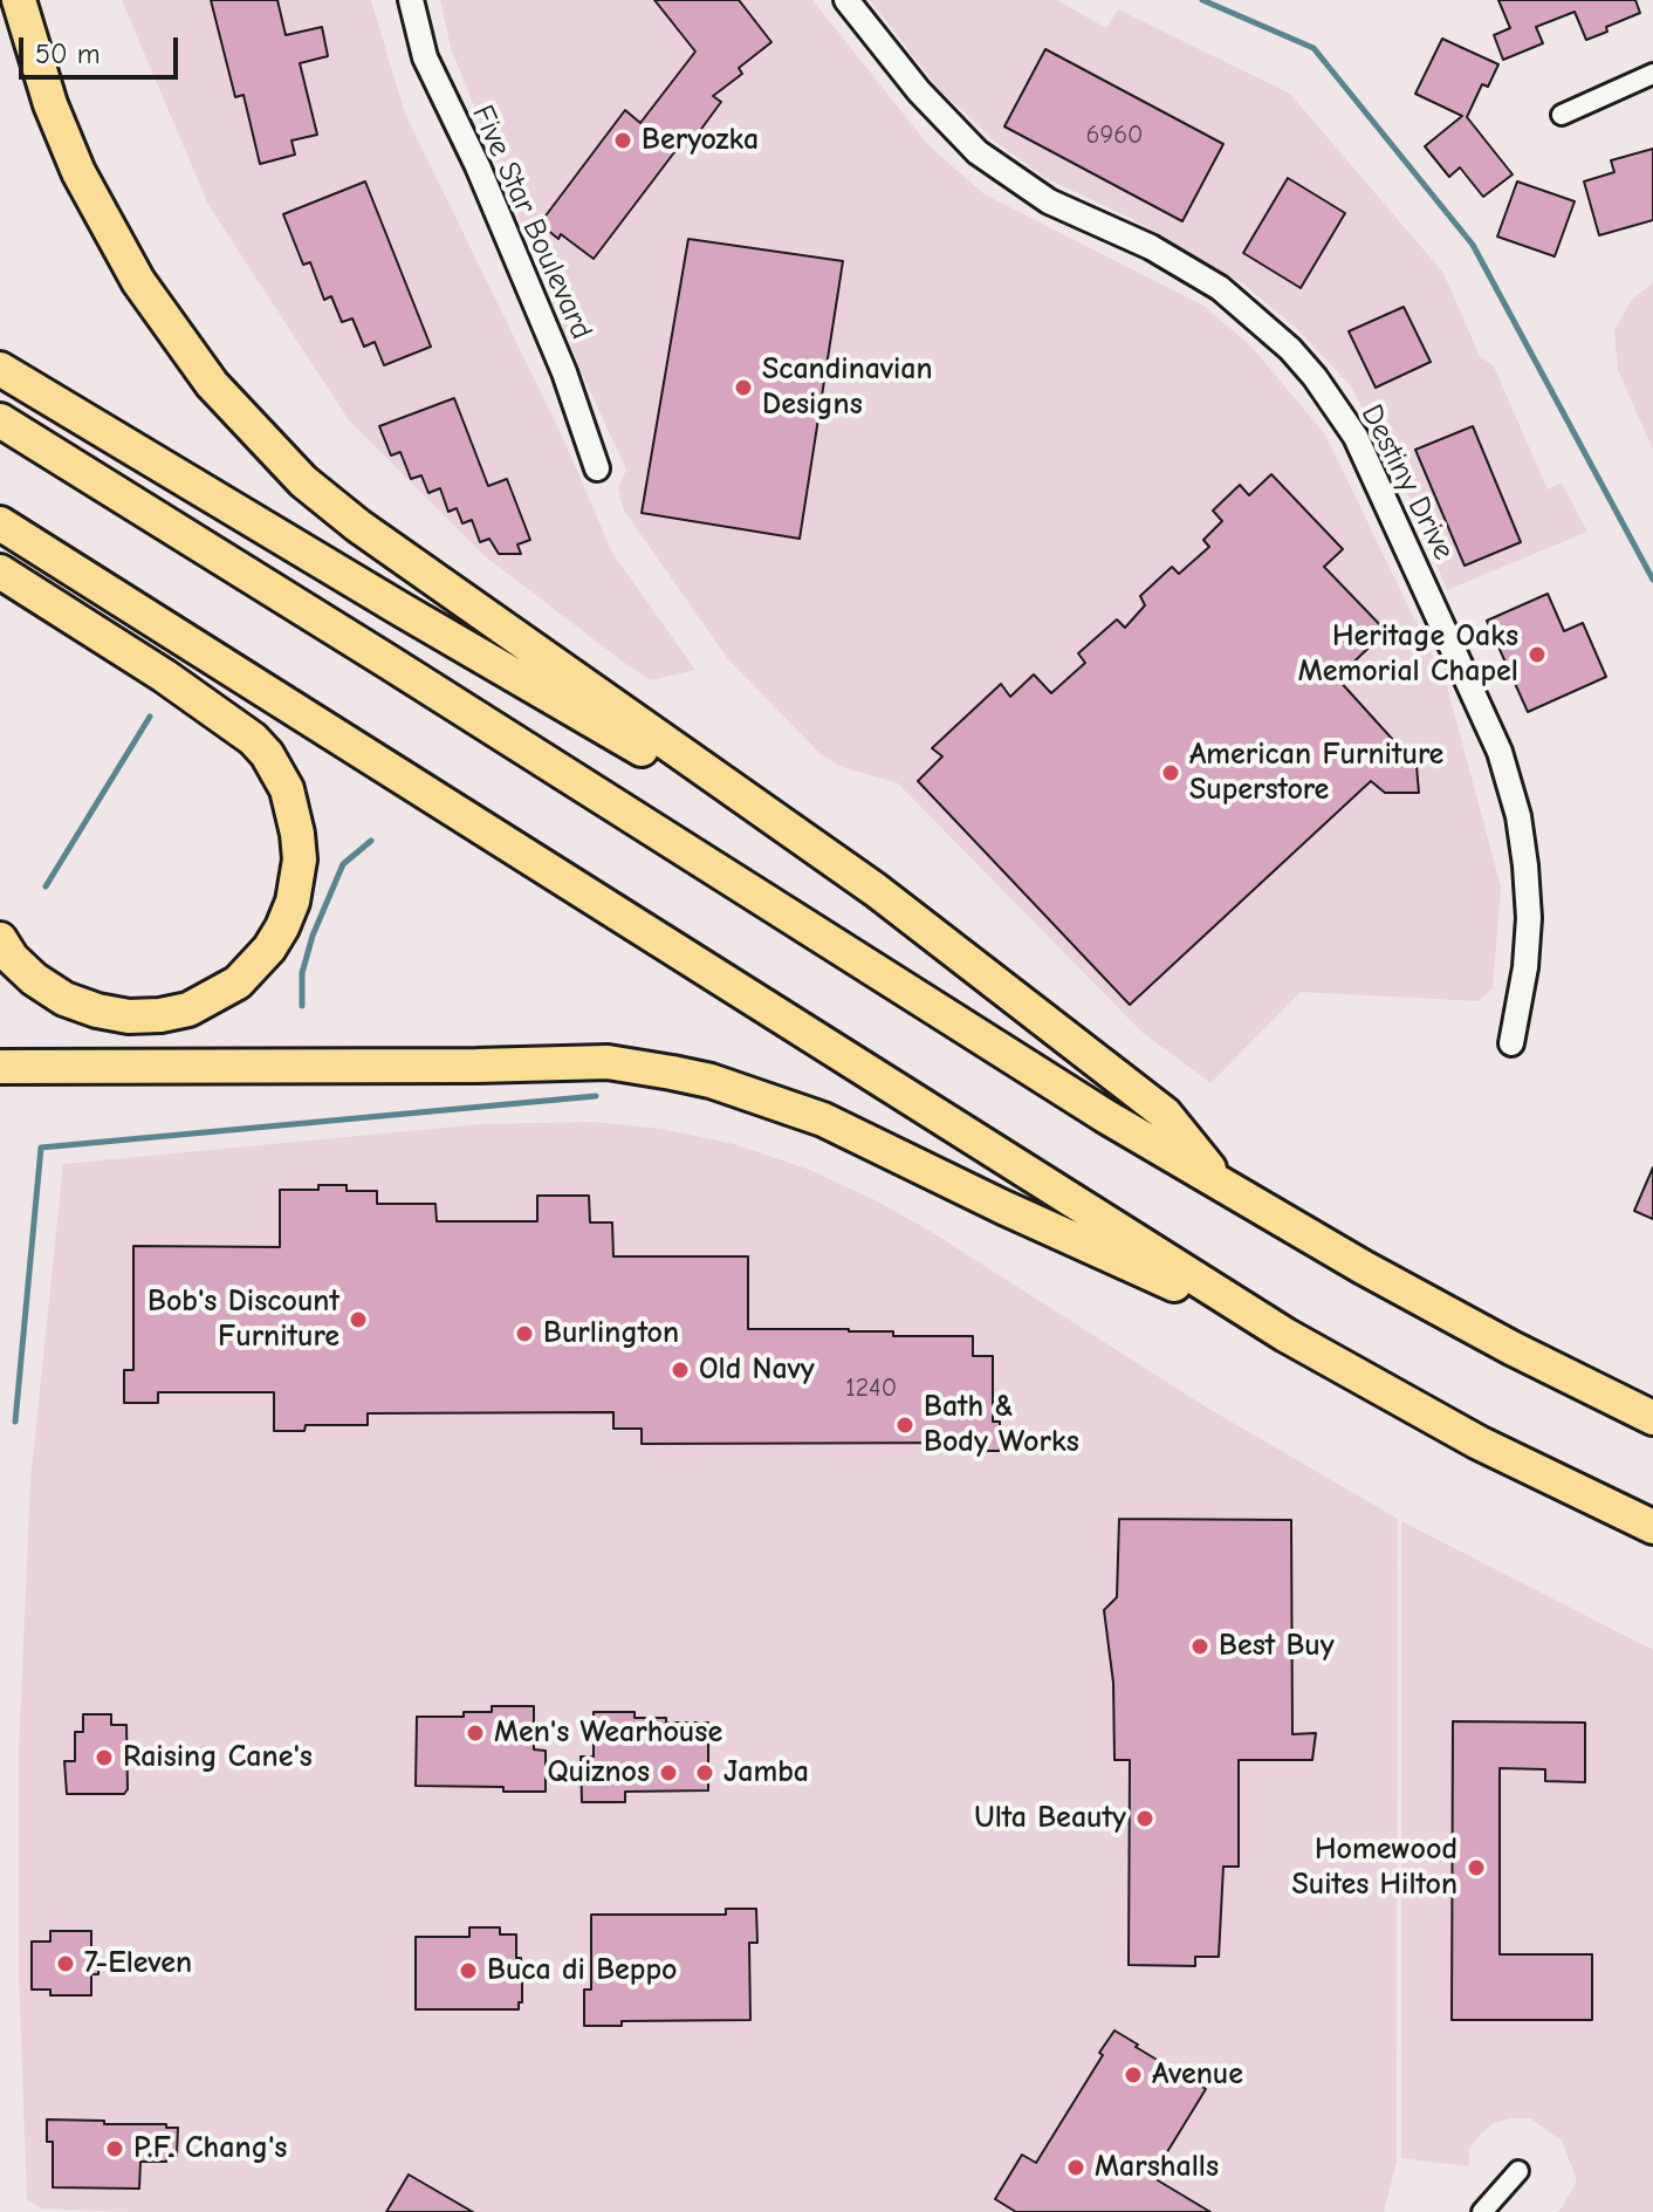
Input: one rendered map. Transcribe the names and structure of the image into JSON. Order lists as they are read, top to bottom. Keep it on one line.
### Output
{"streets":{"street":["Five Star Boulevard","Destiny Drive"]},"places":["Beryozka","Scandinavian Designs","Heritage Oaks Memorial Chapel","American Furniture Superstore","Bob's Discount Furniture","Burlington","Old Navy","Bath & Body Works","Best Buy","Men's Wearhouse","Raising Cane's","Quiznos","Jamba","Ulta Beauty","Homewood Suites Hilton","7-Eleven","Buca di Beppo","Avenue","P.F. Chang's","Marshalls"],"house_numbers":["6960","1240"],"scale_bar":"50 m"}
